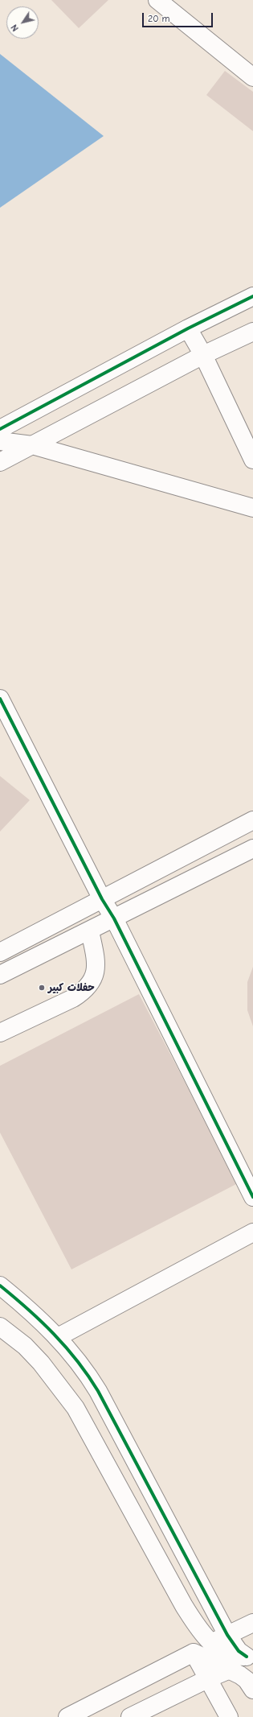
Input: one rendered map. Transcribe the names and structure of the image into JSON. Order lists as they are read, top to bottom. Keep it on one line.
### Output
{"places":["حفلات کبیر"],"scale_bar":"20 m","north":"bottom left"}
